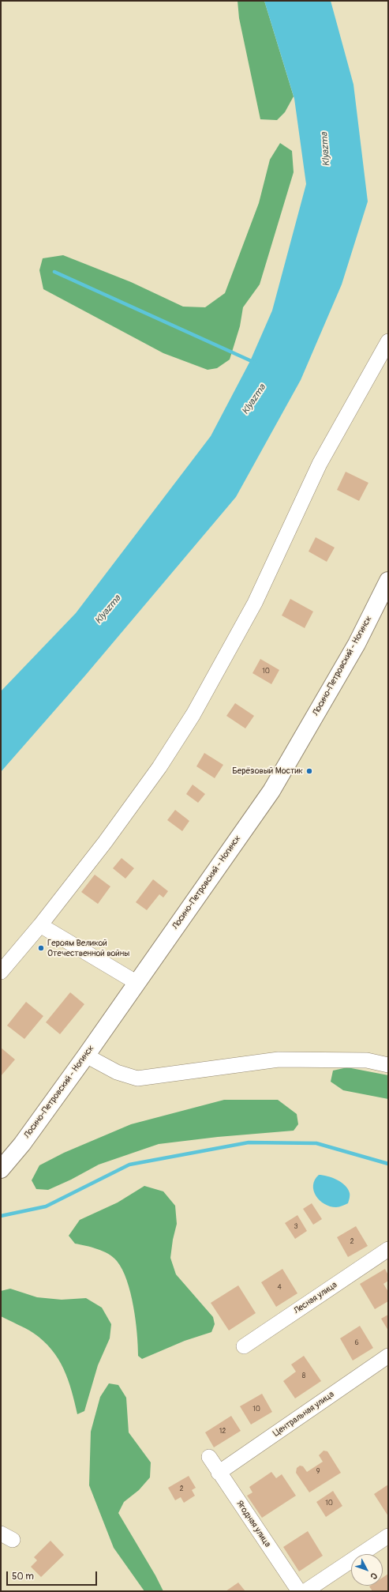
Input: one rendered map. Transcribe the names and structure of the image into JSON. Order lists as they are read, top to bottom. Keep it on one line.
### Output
{"streets":{"highway":["Лосино-Петровский - Ногинск"],"street":["Лесная улица","Центральная улица","Ягодная улица"]},"crossings":[["Центральная улица","Ягодная улица"]],"water":["Klyazma"],"places":["Берёзовый Мостик","Героям Великой Отечественной войны"],"house_numbers":["10","3","2","4","6","8","10","12","9","2","10"],"scale_bar":"50 m","north":"bottom right"}
